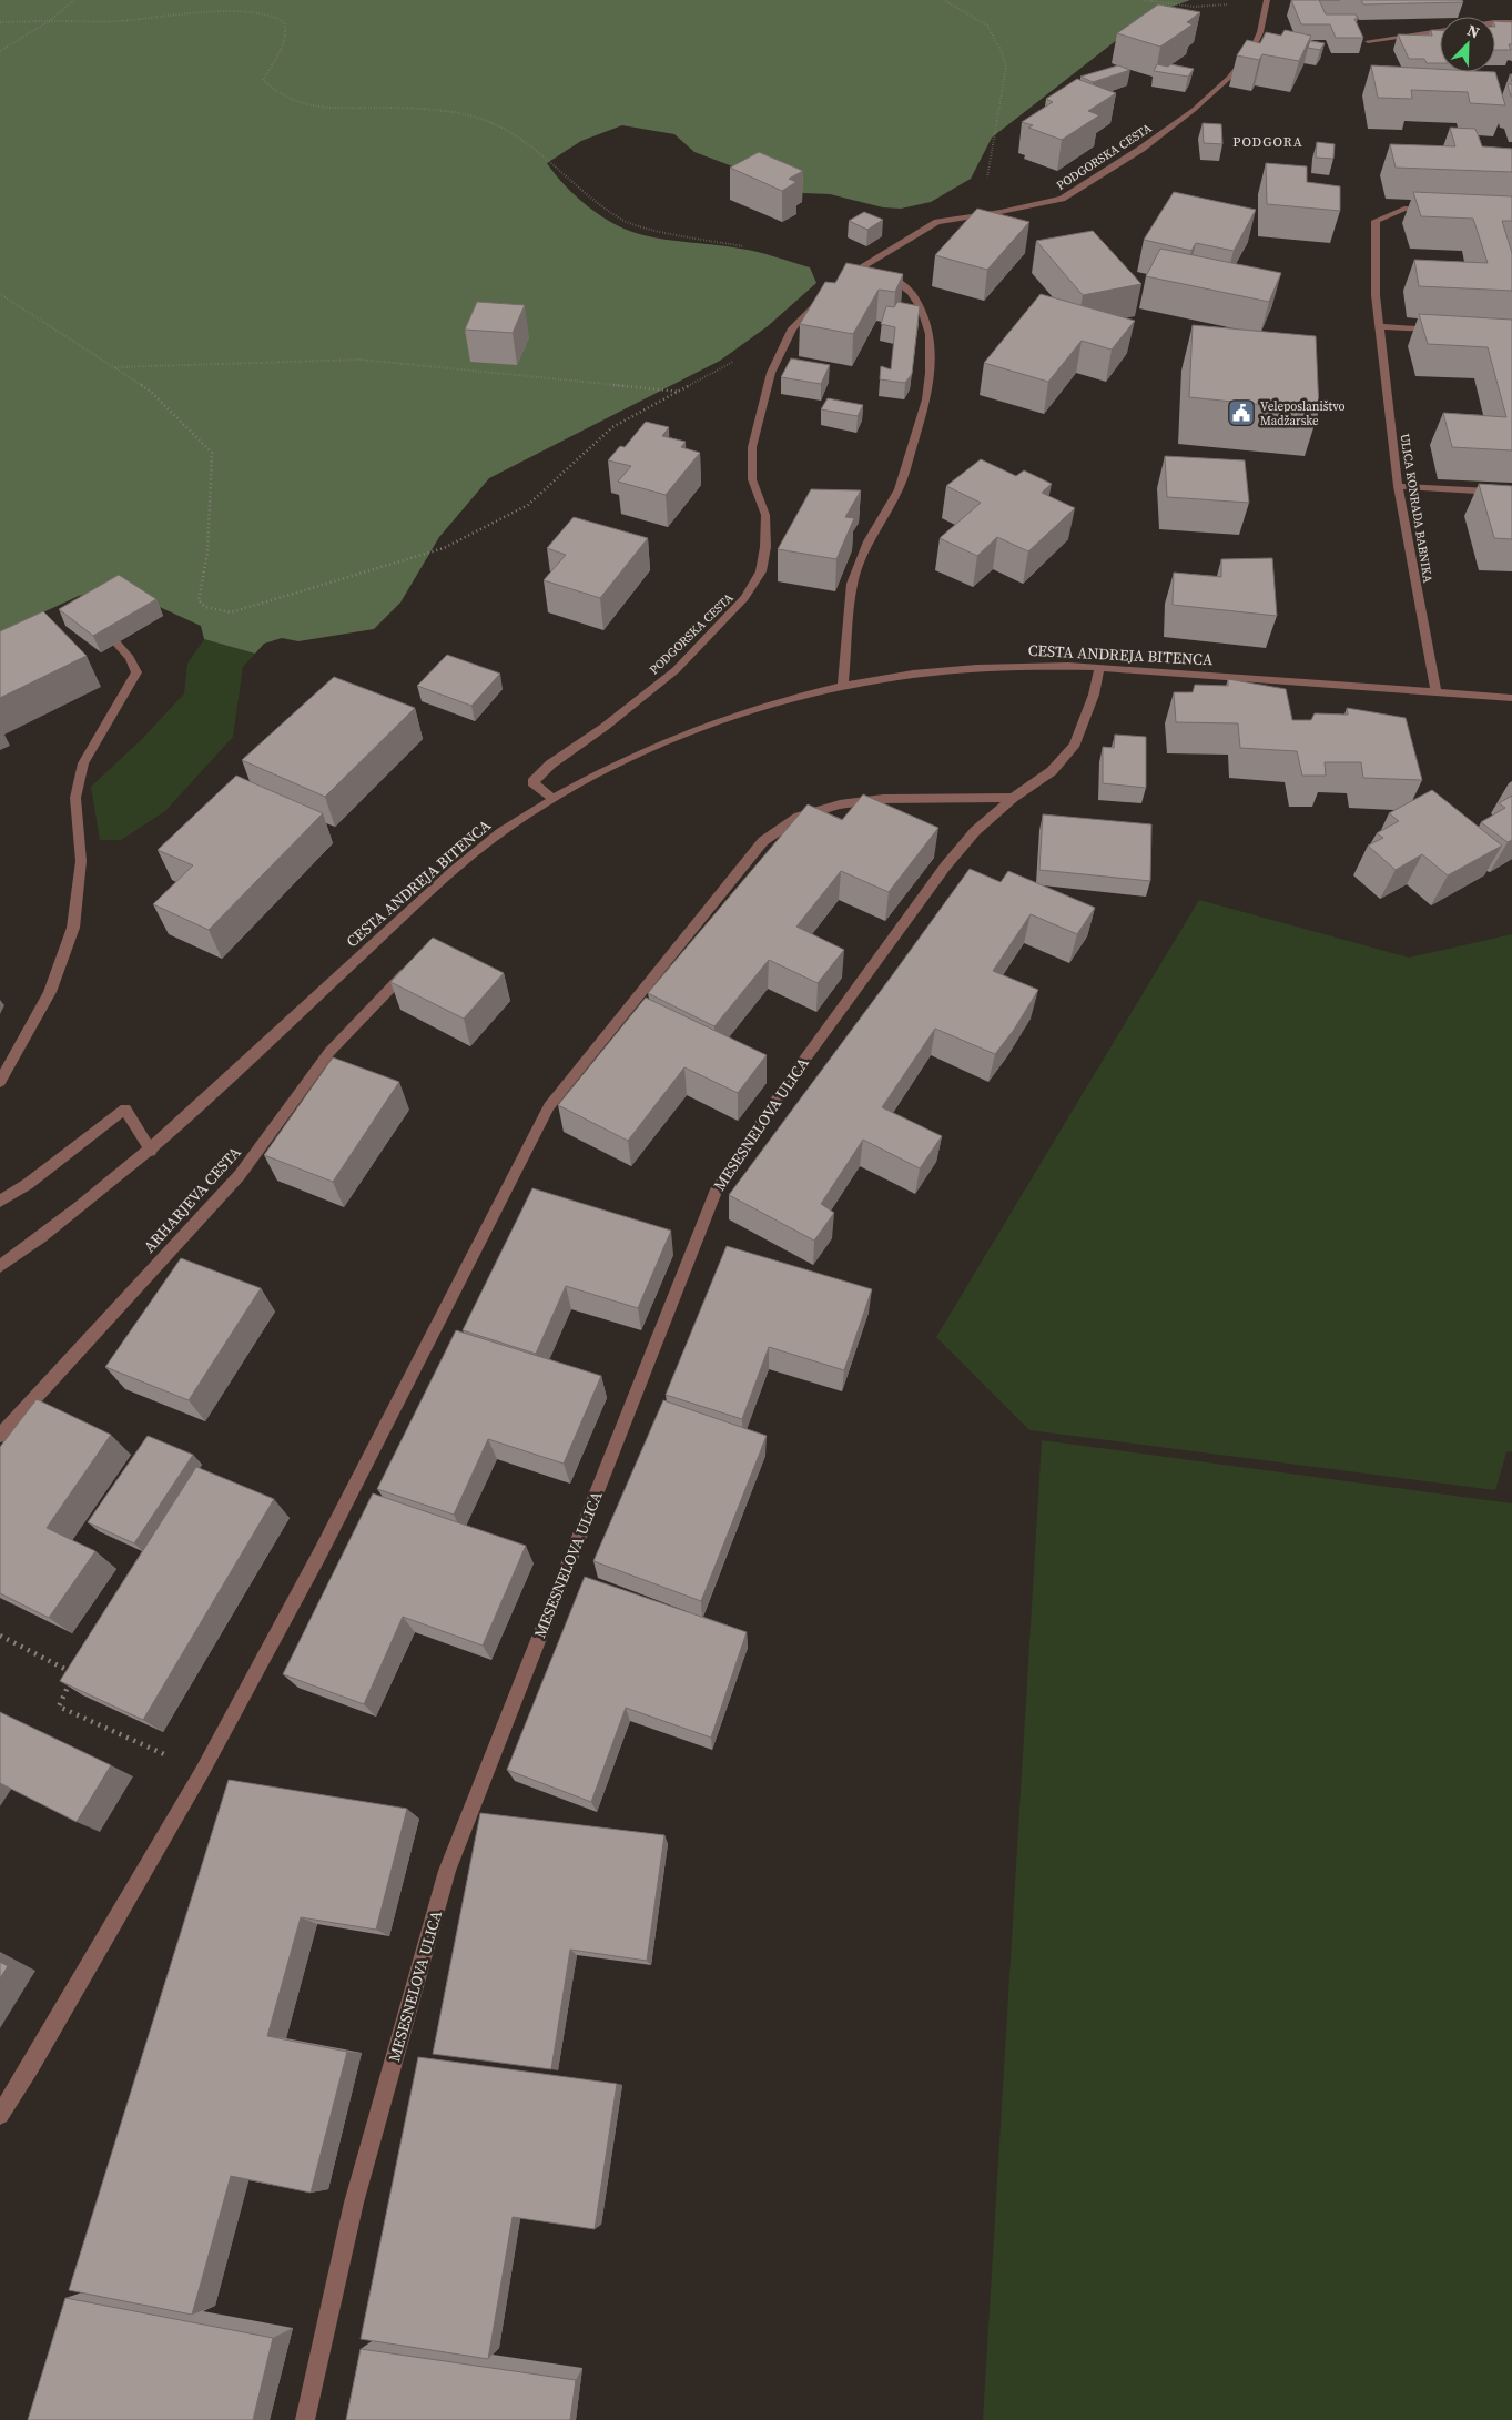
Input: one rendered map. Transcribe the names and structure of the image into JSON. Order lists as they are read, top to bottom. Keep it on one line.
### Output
{"streets":{"street":["PODGORSKA CESTA","ULICA KONRADA BABNIKA","CESTA ANDREJA BITENCA","MESESNELOVA ULICA","ARHARJEVA CESTA"]},"crossings":[["PODGORSKA CESTA","CESTA ANDREJA BITENCA"],["ULICA KONRADA BABNIKA","CESTA ANDREJA BITENCA"],["CESTA ANDREJA BITENCA","MESESNELOVA ULICA"]],"districts":["PODGORA"],"places":{"public building":["Veleposlaništvo Madžarske"]},"north":"top right"}
